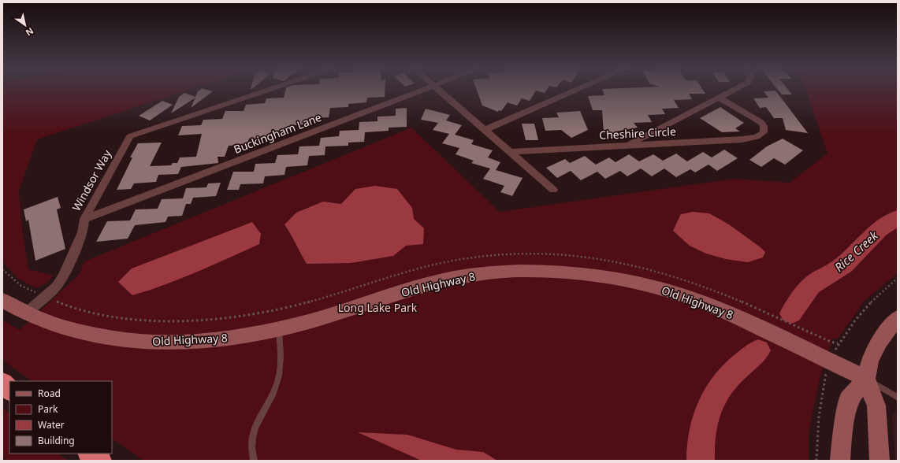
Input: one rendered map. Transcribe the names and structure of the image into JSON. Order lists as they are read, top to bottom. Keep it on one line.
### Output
{"streets":{"street":["Buckingham Lane","Cheshire Circle","Windsor Way","Old Highway 8"]},"crossings":[["Buckingham Lane","Windsor Way"],["Windsor Way","Old Highway 8"]],"water":["Rice Creek"],"parks":["Long Lake Park"],"legend":["Road","Park","Water","Building"],"north":"bottom right"}
